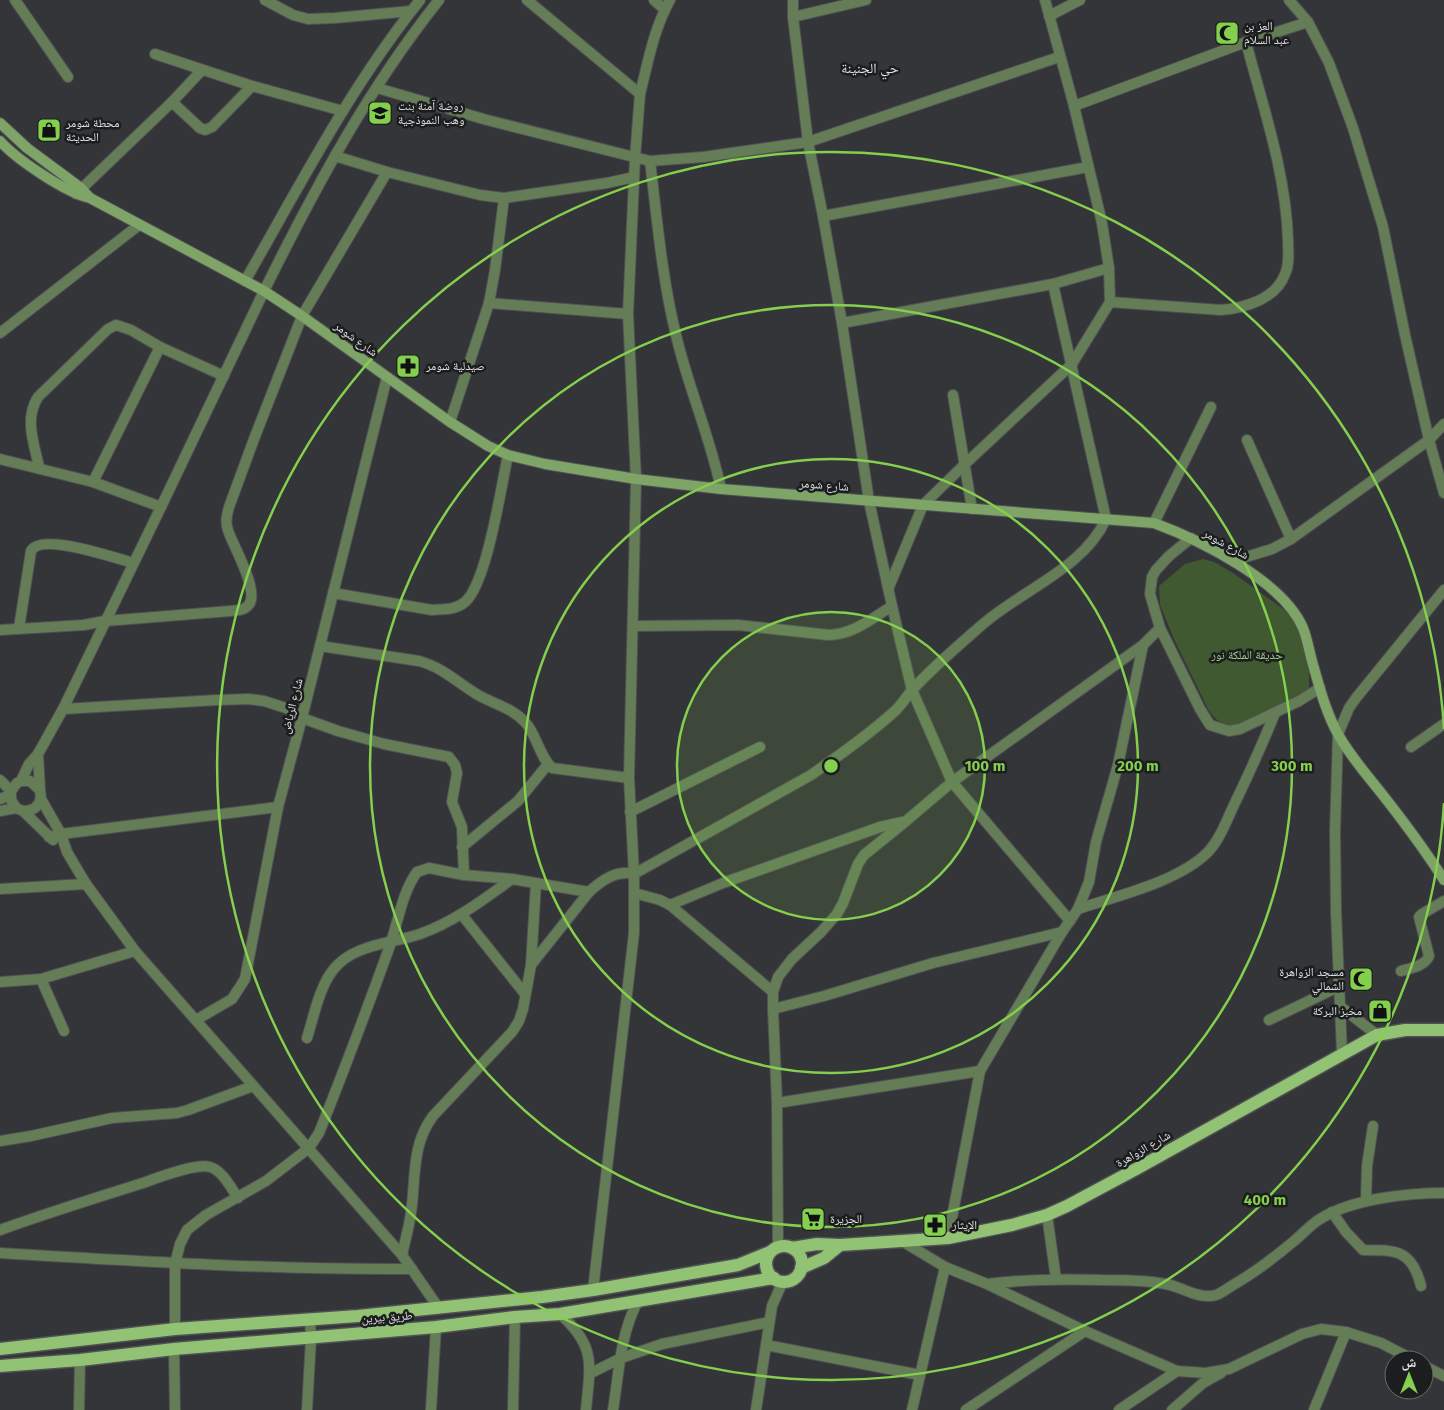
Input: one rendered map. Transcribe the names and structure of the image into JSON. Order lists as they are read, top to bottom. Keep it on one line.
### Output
{"streets":{"main road":["شارع شومر","شارع الزواهرة","طريق بيرين"],"street":["شارع الرياض"]},"crossings":[["شارع شومر","شارع الرياض"],["شارع الزواهرة","طريق بيرين"]],"districts":["حي الجنينة"],"parks":["حديقة الملكة نور"],"places":{"mosque":["العز بن عبد السلام","مسجد الزواهرة الشمالي"],"school or university":["روضة آمنة بنت وهب النموذجية"],"shop":["محطة شومر الحديثة","مخبز البركة"],"pharmacy":["صيدلية شومر","الإيثار"],"supermarket":["الجزيرة"]},"north":"top","rings":["100 m","200 m","300 m","400 m"]}
